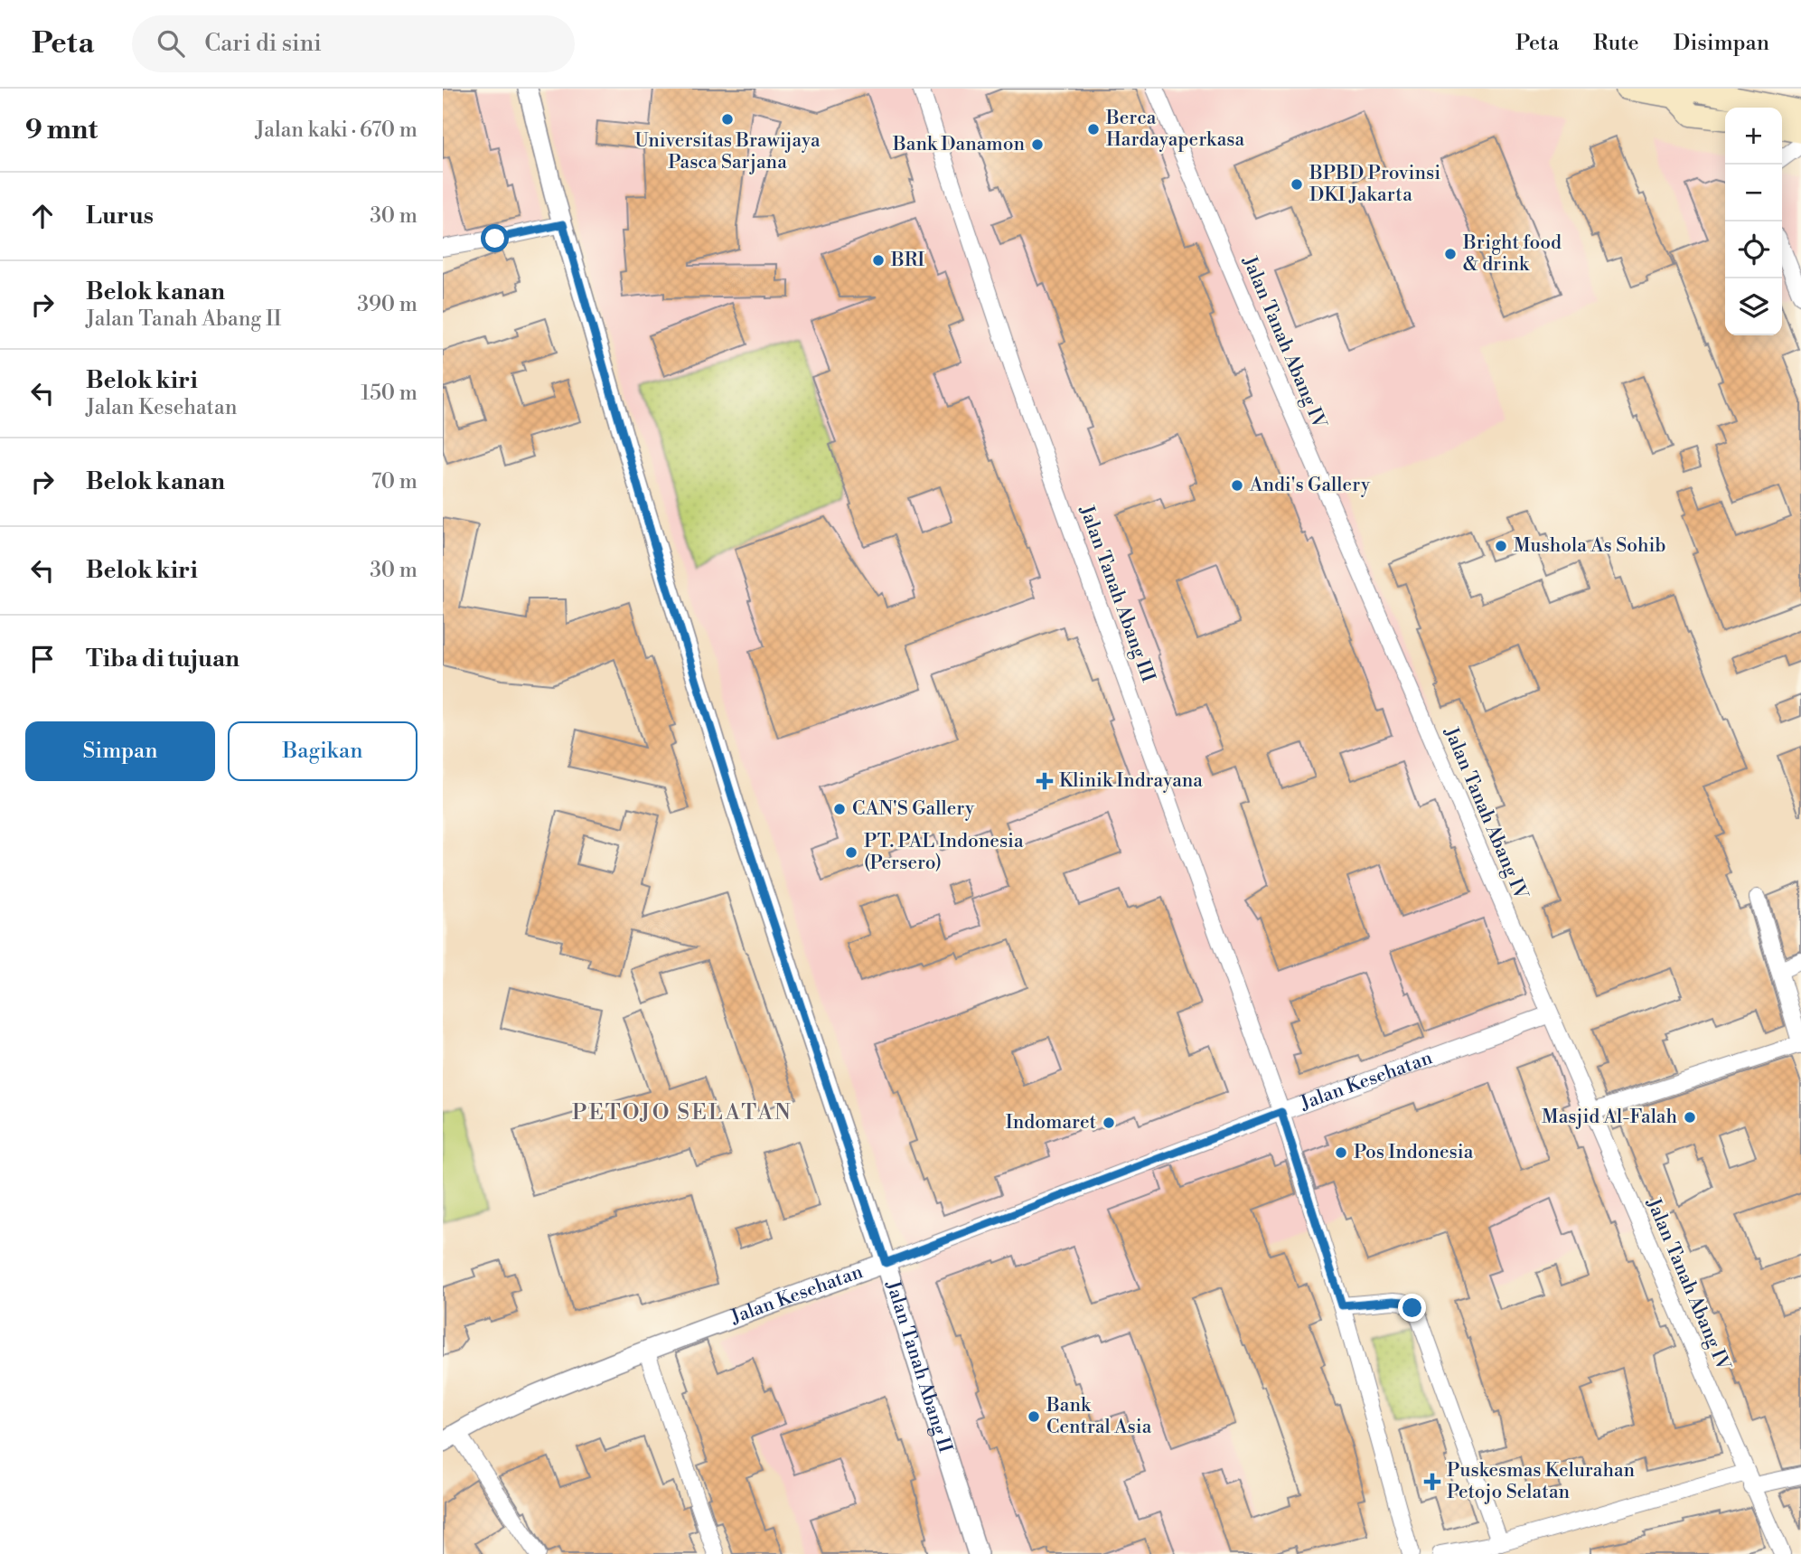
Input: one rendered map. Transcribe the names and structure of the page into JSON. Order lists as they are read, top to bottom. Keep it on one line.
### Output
{"streets":{"street":["Jalan Tanah Abang IV","Jalan Tanah Abang III","Jalan Kesehatan","Jalan Tanah Abang II"]},"crossings":[["Jalan Tanah Abang IV","Jalan Kesehatan"],["Jalan Tanah Abang III","Jalan Kesehatan"],["Jalan Kesehatan","Jalan Tanah Abang II"]],"districts":["PETOJO SELATAN"],"places":{"other":["Universitas Brawijaya Pasca Sarjana","Berca Hardayaperkasa","Bank Danamon","BPBD Provinsi DKI Jakarta","Bright food & drink","BRI","Andi's Gallery","Mushola As Sohib","CAN'S Gallery","PT. PAL Indonesia (Persero)","Masjid Al-Falah","Indomaret","Pos Indonesia","Bank Central Asia"],"health":["Klinik Indrayana","Puskesmas Kelurahan Petojo Selatan"]},"page":{"header":"Peta","search":"Cari di sini","nav":["Peta","Rute","Disimpan"],"heading":["9 mnt","Jalan kaki · 670 m"],"map_buttons":["+","−"],"list":[["Lurus","30 m"],["Belok kanan","Jalan Tanah Abang II","390 m"],["Belok kiri","Jalan Kesehatan","150 m"],["Belok kanan","70 m"],["Belok kiri","30 m"],"Tiba di tujuan"],"buttons":["Simpan","Bagikan"]}}
